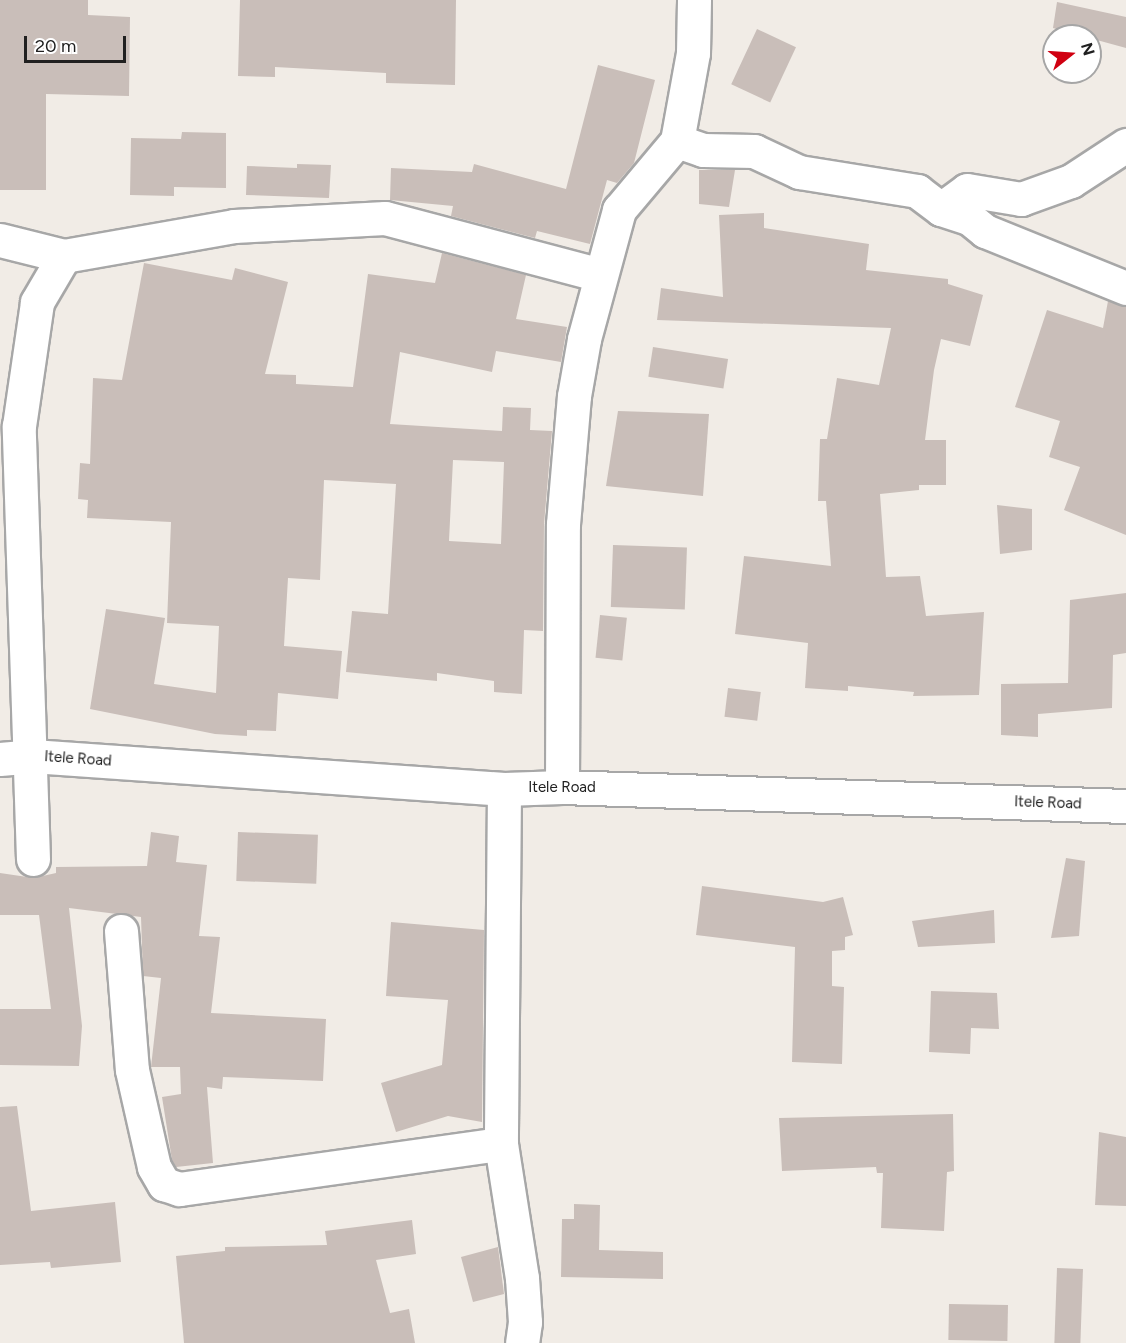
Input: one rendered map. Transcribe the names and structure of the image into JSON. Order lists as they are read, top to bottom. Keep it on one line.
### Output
{"streets":{"street":["Itele Road"]},"scale_bar":"20 m","north":"right"}
